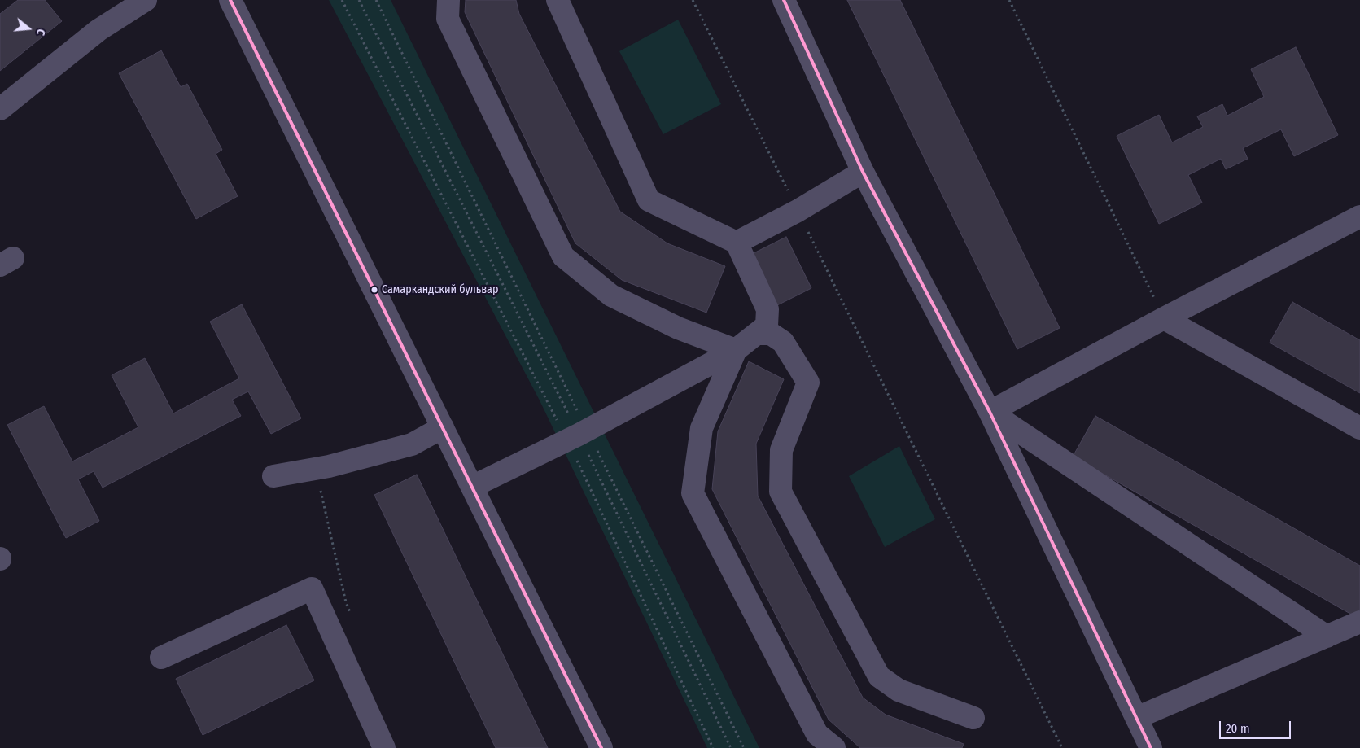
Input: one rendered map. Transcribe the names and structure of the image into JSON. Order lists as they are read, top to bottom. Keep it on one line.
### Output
{"places":["Самаркандский бульвар"],"scale_bar":"20 m","north":"right"}
